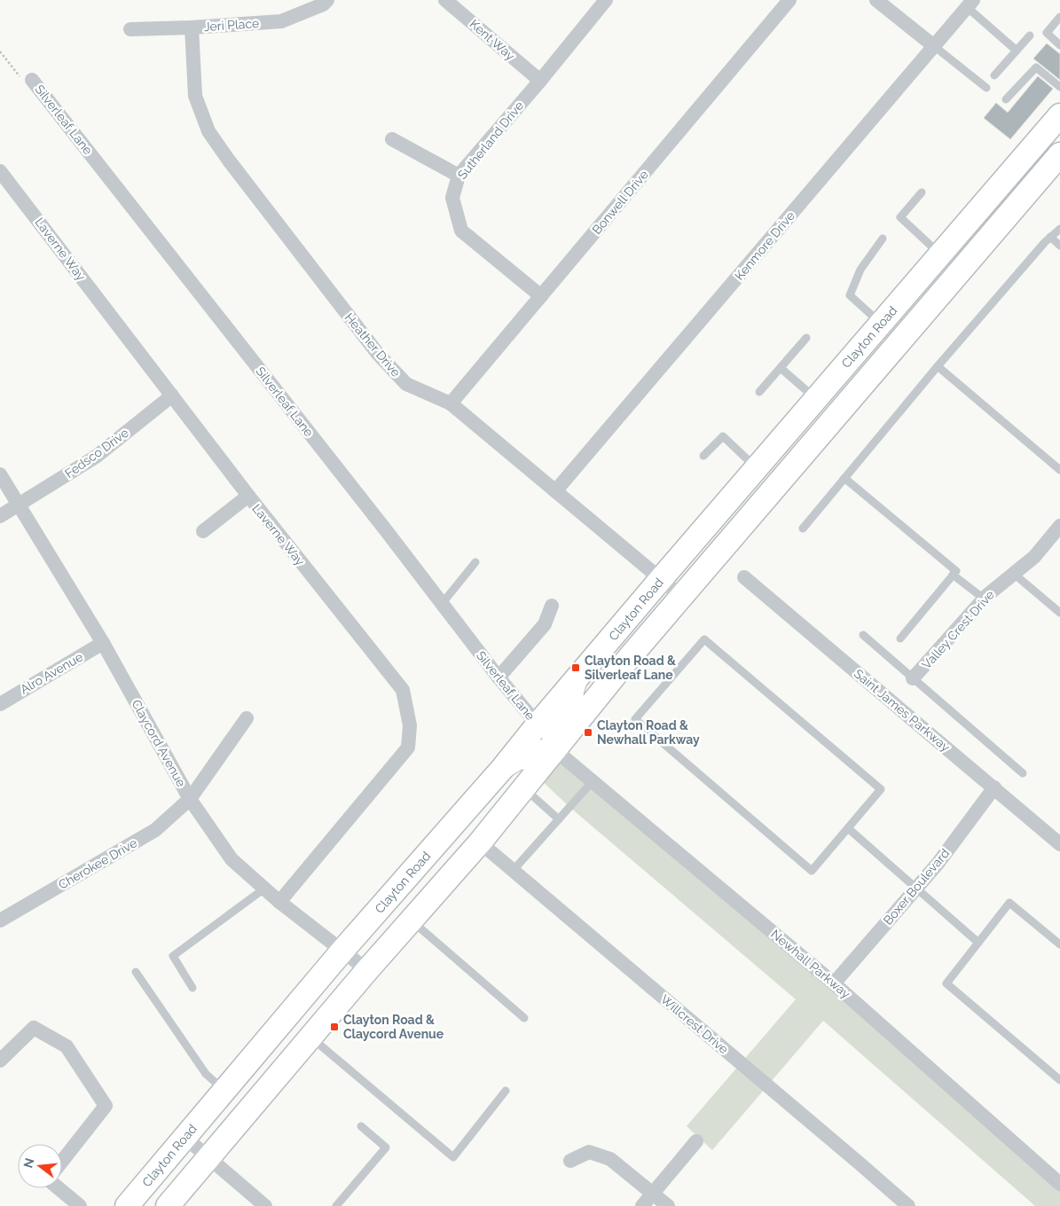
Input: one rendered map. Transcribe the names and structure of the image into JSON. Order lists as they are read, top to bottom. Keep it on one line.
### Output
{"streets":{"main road":["Clayton Road"],"street":["Jeri Place","Kent Way","Silverleaf Lane","Sutherland Drive","Bonwell Drive","Kenmore Drive","Laverne Way","Heather Drive","Fedsco Drive","Valley Crest Drive","Alro Avenue","Saint James Parkway","Claycord Avenue","Cherokee Drive","Boxer Boulevard","Newhall Parkway","Willcrest Drive"]},"crossings":[["Jeri Place","Heather Drive"],["Kent Way","Sutherland Drive"],["Silverleaf Lane","Clayton Road"],["Sutherland Drive","Bonwell Drive"],["Bonwell Drive","Heather Drive"],["Kenmore Drive","Heather Drive"],["Laverne Way","Fedsco Drive"],["Laverne Way","Claycord Avenue"],["Clayton Road","Heather Drive"],["Clayton Road","Claycord Avenue"],["Fedsco Drive","Claycord Avenue"],["Alro Avenue","Claycord Avenue"],["Saint James Parkway","Boxer Boulevard"],["Claycord Avenue","Cherokee Drive"],["Boxer Boulevard","Newhall Parkway"]],"places":{"transit":["Clayton Road & Silverleaf Lane","Clayton Road & Newhall Parkway","Clayton Road & Claycord Avenue"]},"north":"left"}
